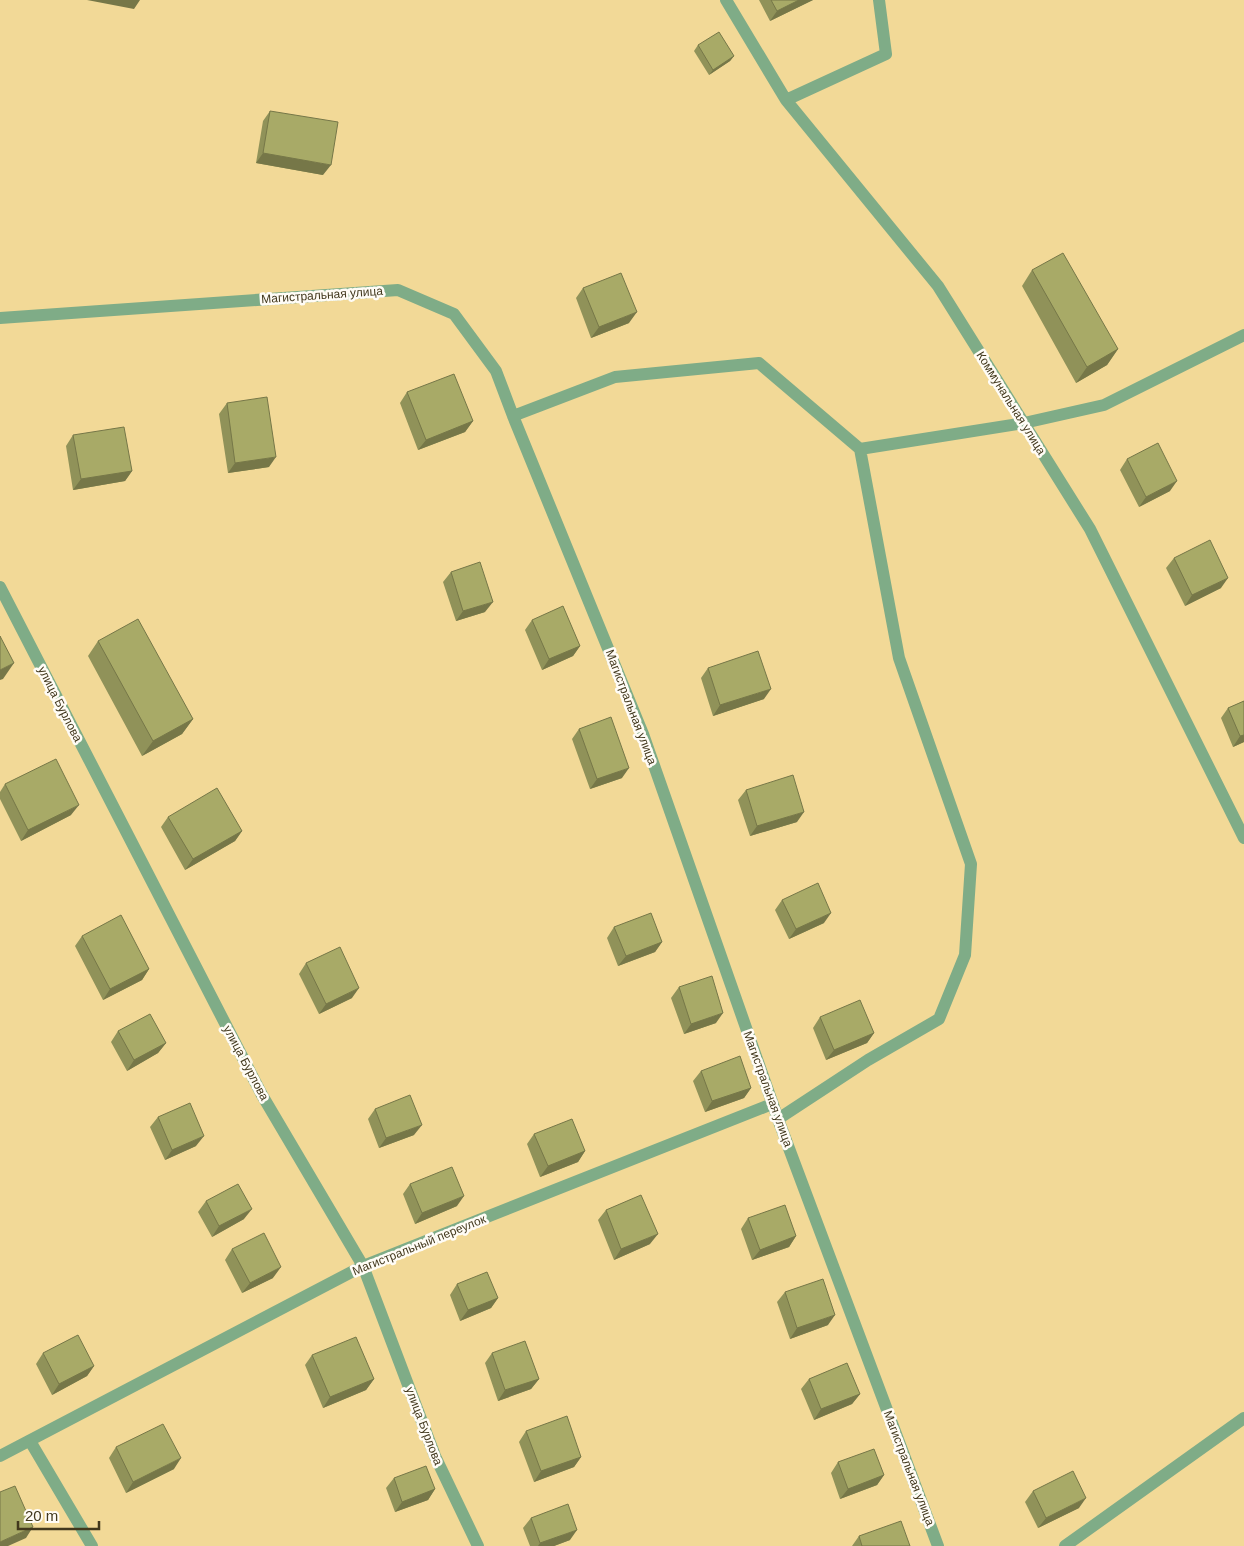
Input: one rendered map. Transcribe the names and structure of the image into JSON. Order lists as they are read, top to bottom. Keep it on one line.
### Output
{"streets":{"street":["Магистральная улица","Коммунальная улица","улица Бурлова","Магистральный переулок"]},"crossings":[["Магистральная улица","Магистральный переулок"],["улица Бурлова","Магистральный переулок"]],"scale_bar":"20 m"}
